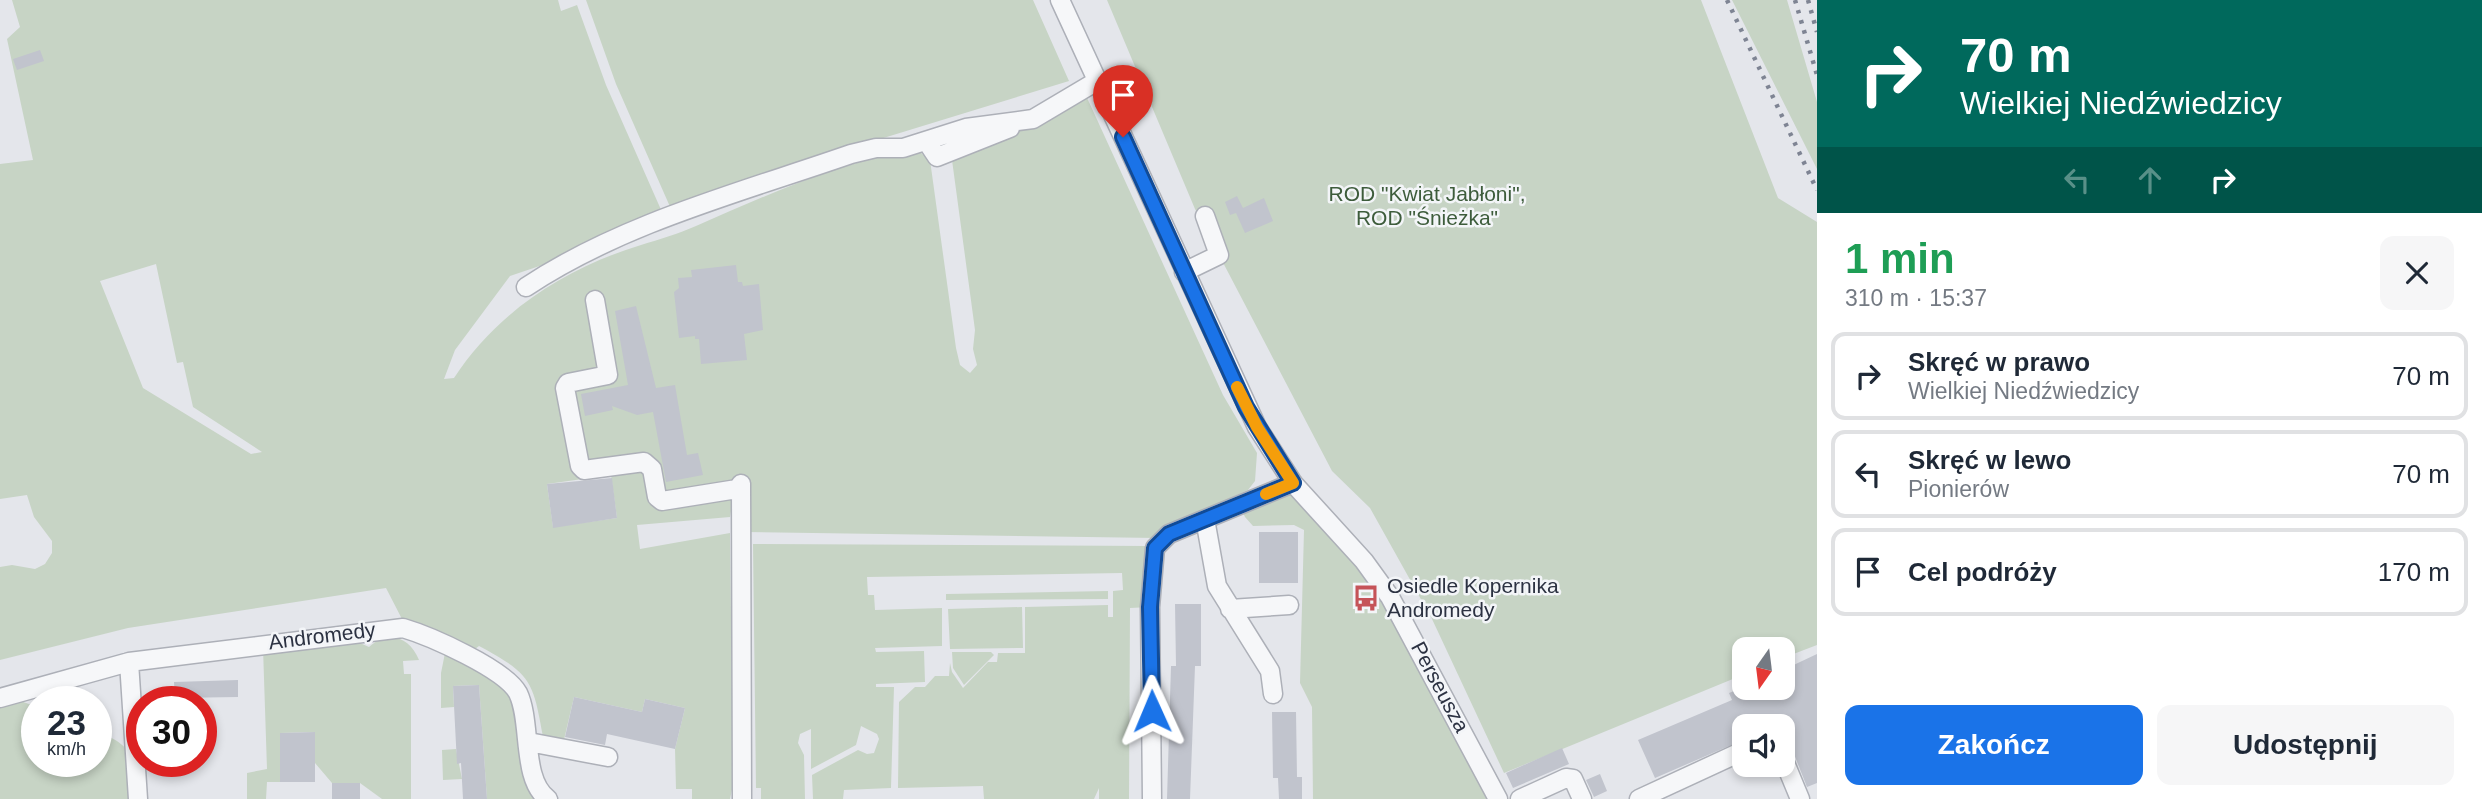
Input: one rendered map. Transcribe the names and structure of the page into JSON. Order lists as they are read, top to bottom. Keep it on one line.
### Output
{"streets":{"street":["Andromedy","Perseusza"]},"parks":["ROD \"Kwiat Jabłoni\", ROD \"Śnieżka\""],"places":{"bus stop":["Osiedle Kopernika Andromedy"]},"north":"bottom","page":{"turn":["70 m","Wielkiej Niedźwiedzicy"],"heading":["1 min","310 m · 15:37"],"list":[{"name":"Skręć w prawo","note":"Wielkiej Niedźwiedzicy","value":"70 m"},{"name":"Skręć w lewo","note":"Pionierów","value":"70 m"},{"name":"Cel podróży","value":"170 m"}],"speed":"23 km/h","limit":"30","buttons":["Zakończ","Udostępnij"]}}
